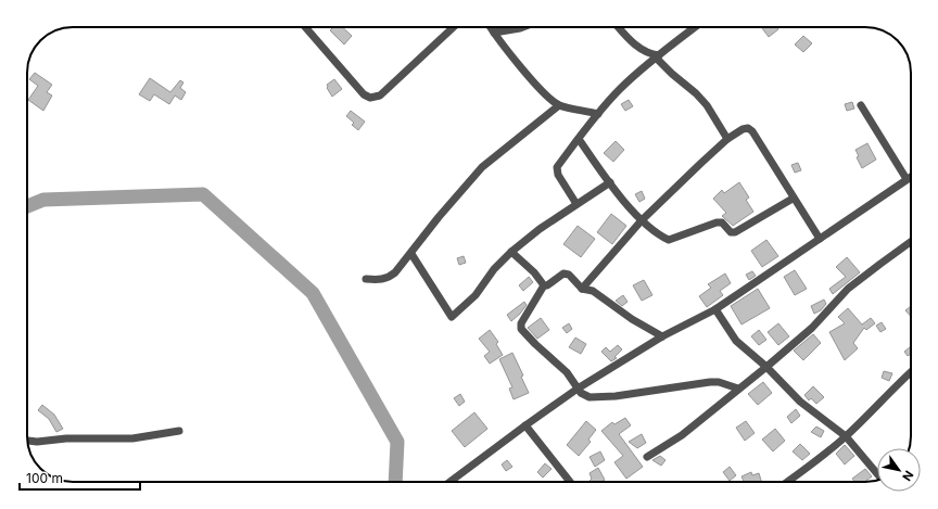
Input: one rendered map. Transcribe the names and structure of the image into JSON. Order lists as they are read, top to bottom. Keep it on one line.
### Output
{"scale_bar":"100 m","north":"bottom right"}
